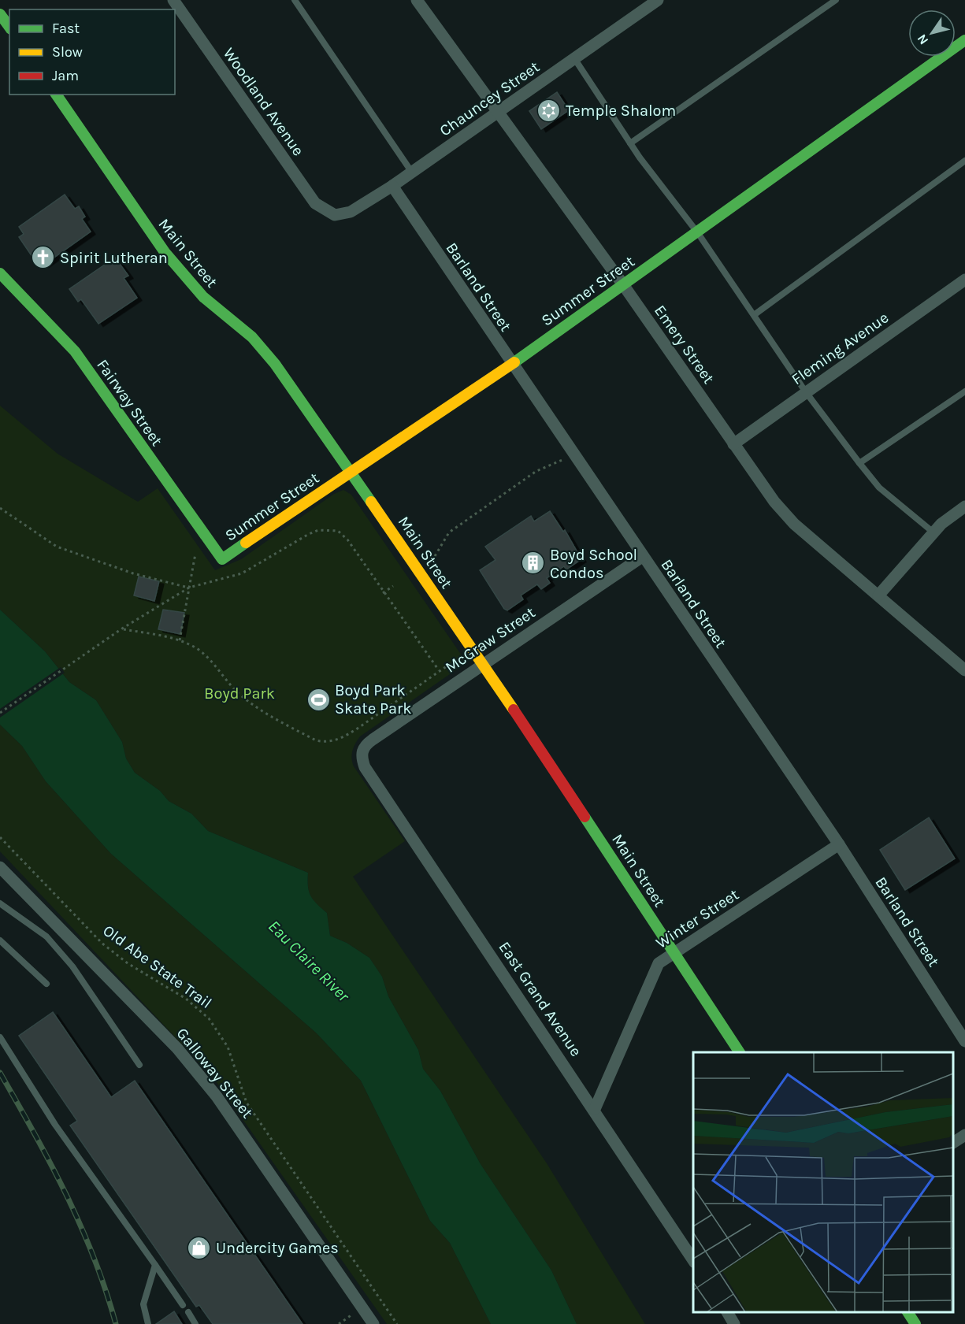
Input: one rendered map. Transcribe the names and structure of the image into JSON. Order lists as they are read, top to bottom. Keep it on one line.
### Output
{"streets":{"street":["Chauncey Street","Woodland Avenue","Main Street","Barland Street","Summer Street","Emery Street","Fleming Avenue","Fairway Street","McGraw Street","Winter Street","East Grand Avenue","Galloway Street"],"path":["Old Abe State Trail"]},"crossings":[["Chauncey Street","Woodland Avenue"],["Chauncey Street","Barland Street"],["Chauncey Street","Emery Street"],["Main Street","Summer Street"],["Main Street","McGraw Street"],["Main Street","Winter Street"],["Barland Street","Summer Street"],["Barland Street","McGraw Street"],["Barland Street","Winter Street"],["Summer Street","Emery Street"],["Summer Street","Fairway Street"],["Emery Street","Fleming Avenue"],["McGraw Street","East Grand Avenue"],["Winter Street","East Grand Avenue"]],"water":["Eau Claire River"],"parks":["Boyd Park"],"places":{"synagogue":["Temple Shalom"],"church":["Spirit Lutheran"],"building":["Boyd School Condos"],"sports":["Boyd Park Skate Park"],"shop":["Undercity Games"]},"legend":["Fast","Slow","Jam"],"north":"bottom left"}
